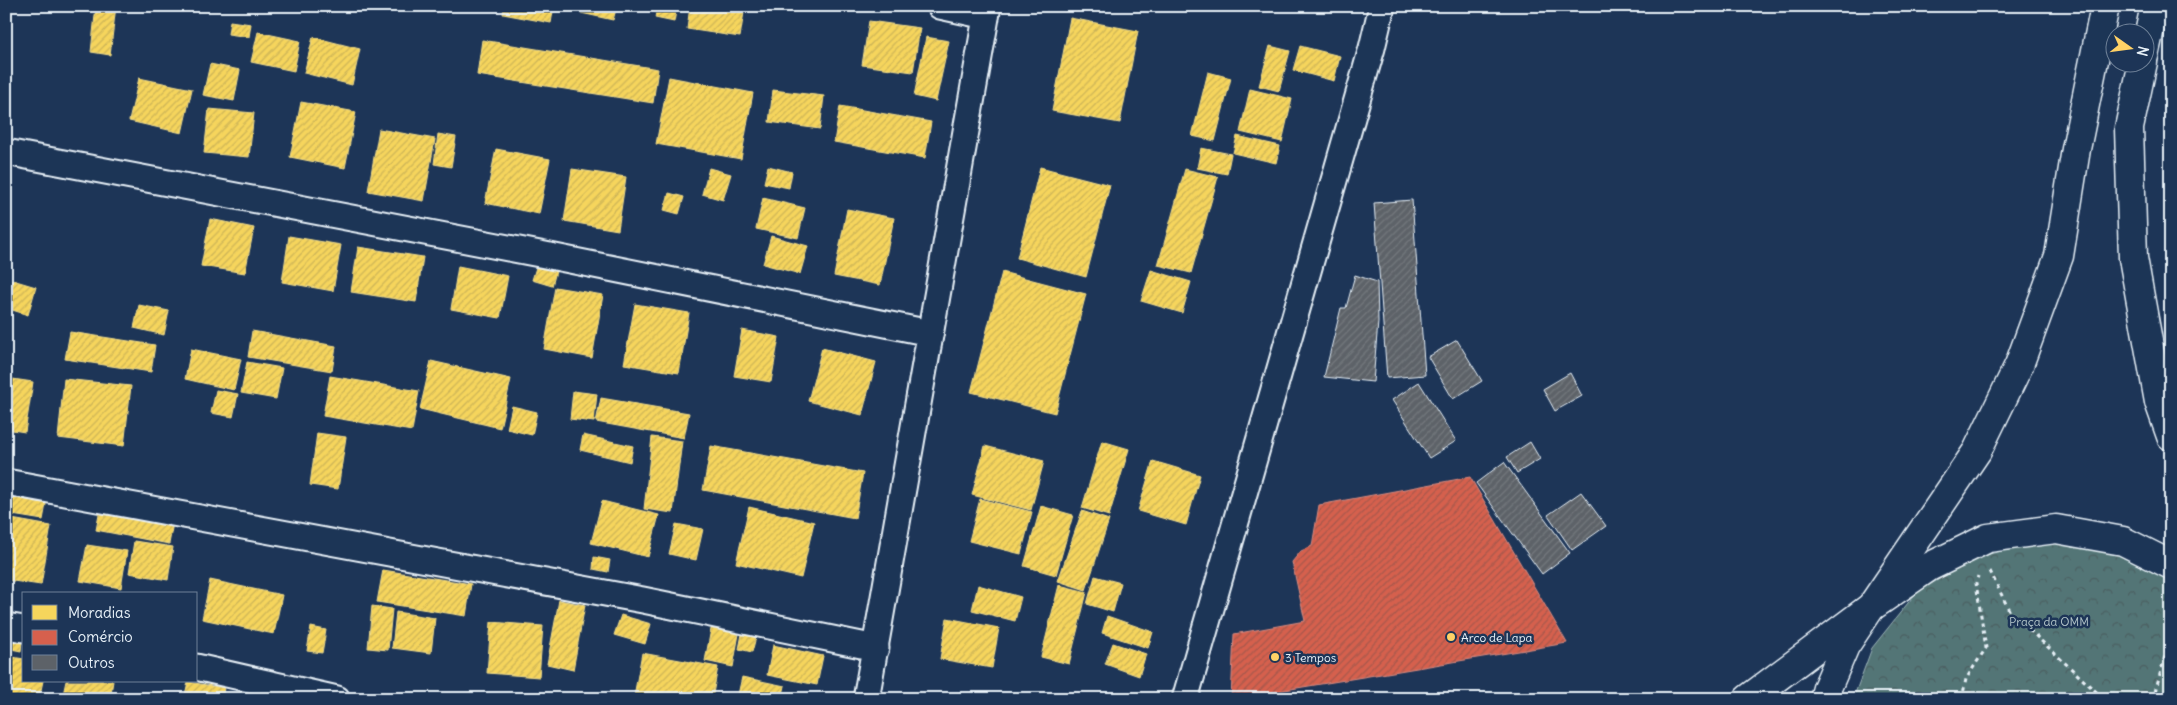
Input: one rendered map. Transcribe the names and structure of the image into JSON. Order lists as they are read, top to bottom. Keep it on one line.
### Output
{"parks":["Praça da OMM"],"places":["Arco de Lapa","3 Tempos"],"legend":["Moradias","Comércio","Outros"],"north":"right"}
